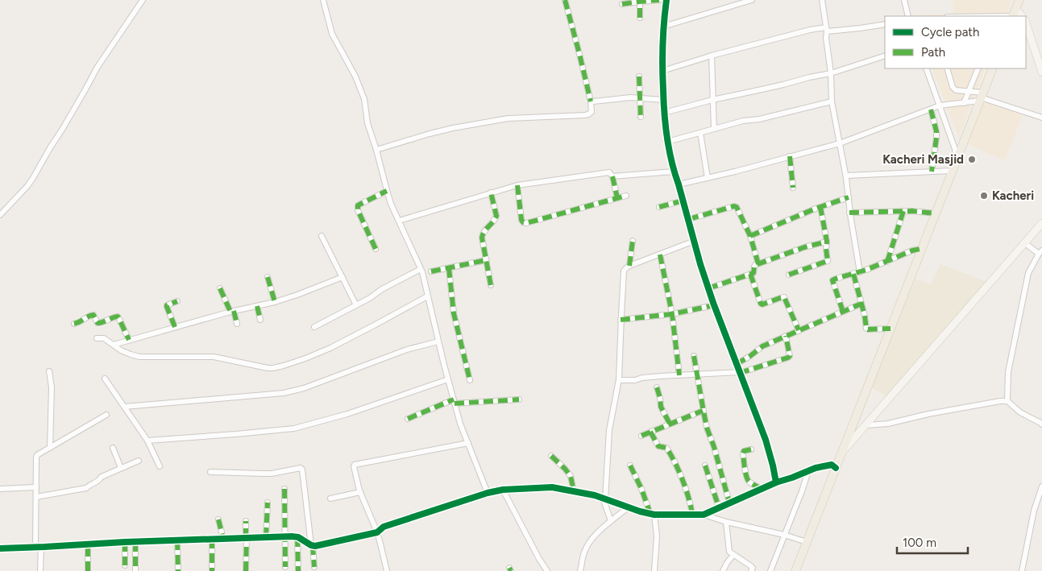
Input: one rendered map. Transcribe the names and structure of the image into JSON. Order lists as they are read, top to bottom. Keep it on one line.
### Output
{"places":["Kacheri Masjid","Kacheri"],"legend":["Cycle path","Path"],"scale_bar":"100 m"}
